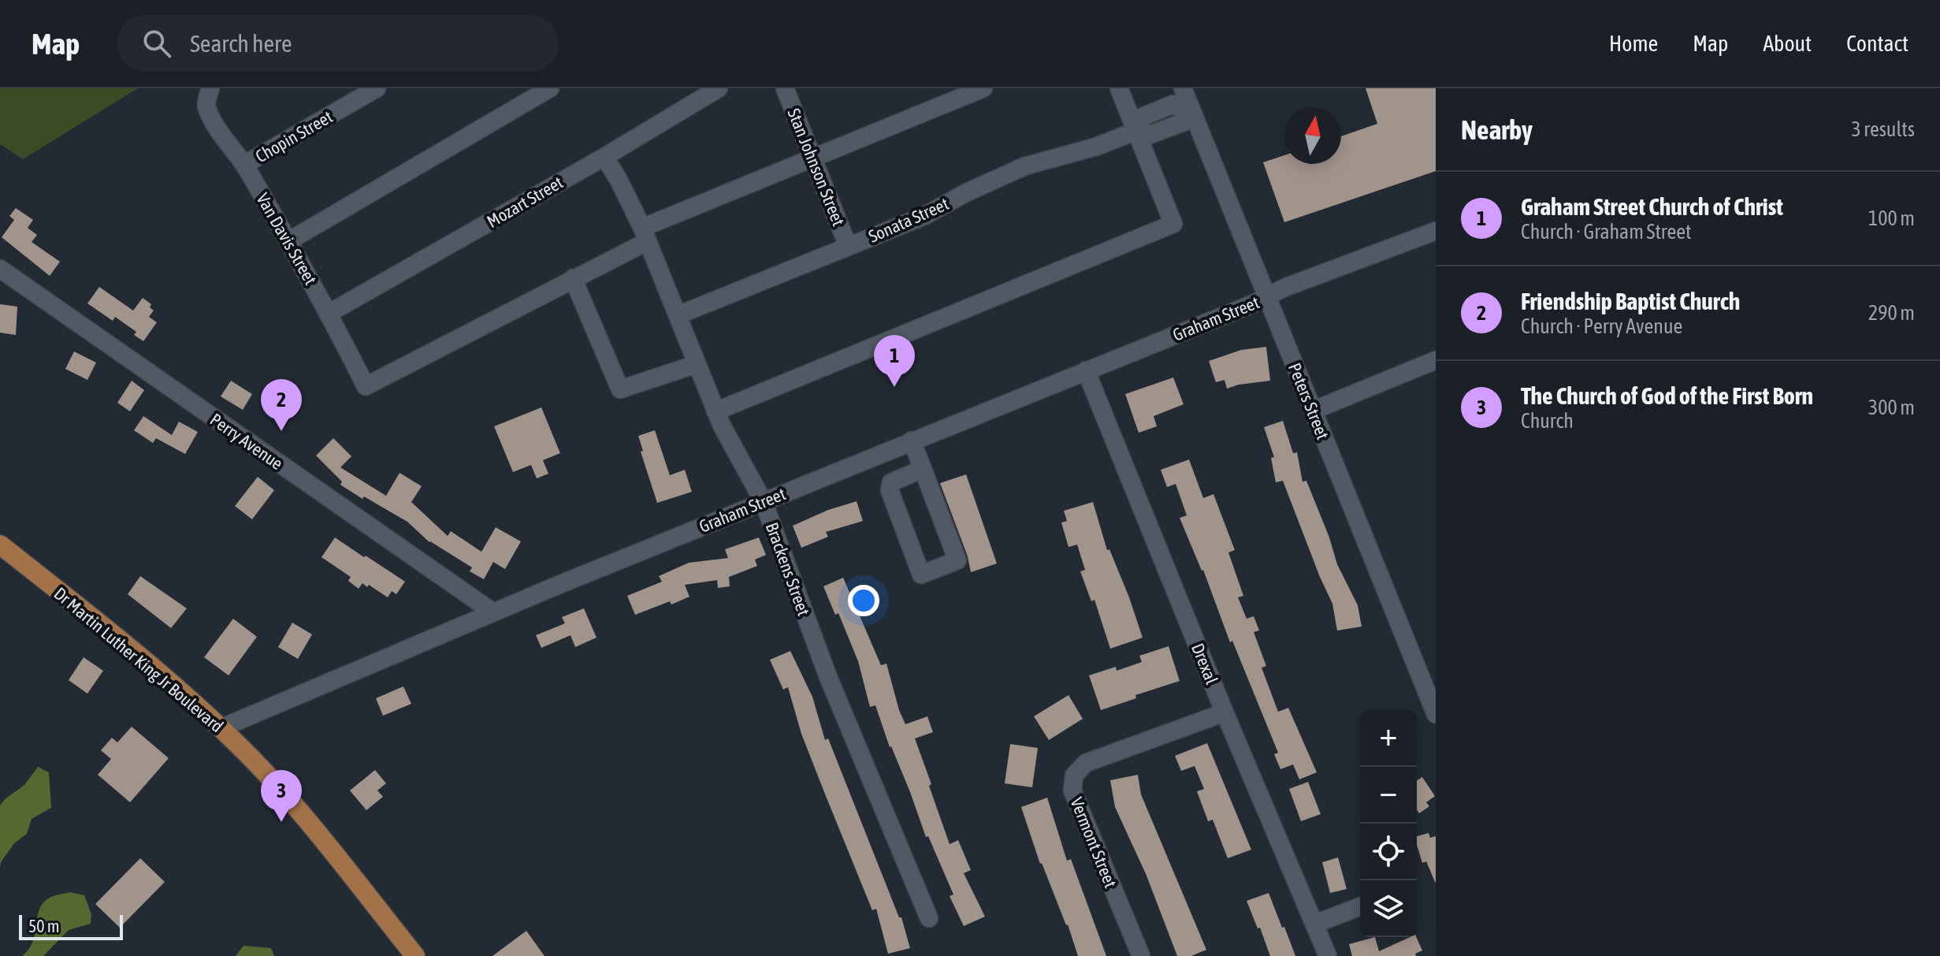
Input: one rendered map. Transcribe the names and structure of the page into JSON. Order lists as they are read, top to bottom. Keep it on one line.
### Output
{"streets":{"main road":["Dr Martin Luther King Jr Boulevard"],"street":["Chopin Street","Stan Johnson Street","Mozart Street","Sonata Street","Van Davis Street","Graham Street","Peters Street","Perry Avenue","Brackens Street","Drexal","Vermont Street"]},"crossings":[["Chopin Street","Van Davis Street"],["Stan Johnson Street","Sonata Street"],["Mozart Street","Van Davis Street"],["Mozart Street","Brackens Street"],["Sonata Street","Peters Street"],["Sonata Street","Brackens Street"],["Graham Street","Peters Street"],["Graham Street","Perry Avenue"],["Graham Street","Brackens Street"],["Graham Street","Dr Martin Luther King Jr Boulevard"],["Graham Street","Drexal"],["Drexal","Vermont Street"]],"scale_bar":"50 m","north":"top","page":{"header":"Map","search":"Search here","nav":["Home","Map","About","Contact"],"heading":["Nearby","3 results"],"list":[{"mark":"1","name":"Graham Street Church of Christ","note":"Church · Graham Street","value":"100 m"},{"mark":"2","name":"Friendship Baptist Church","note":"Church · Perry Avenue","value":"290 m"},{"mark":"3","name":"The Church of God of the First Born","note":"Church","value":"300 m"}],"pins":["1","2","3"],"map_buttons":["+","−"],"scale":"50 m"}}
